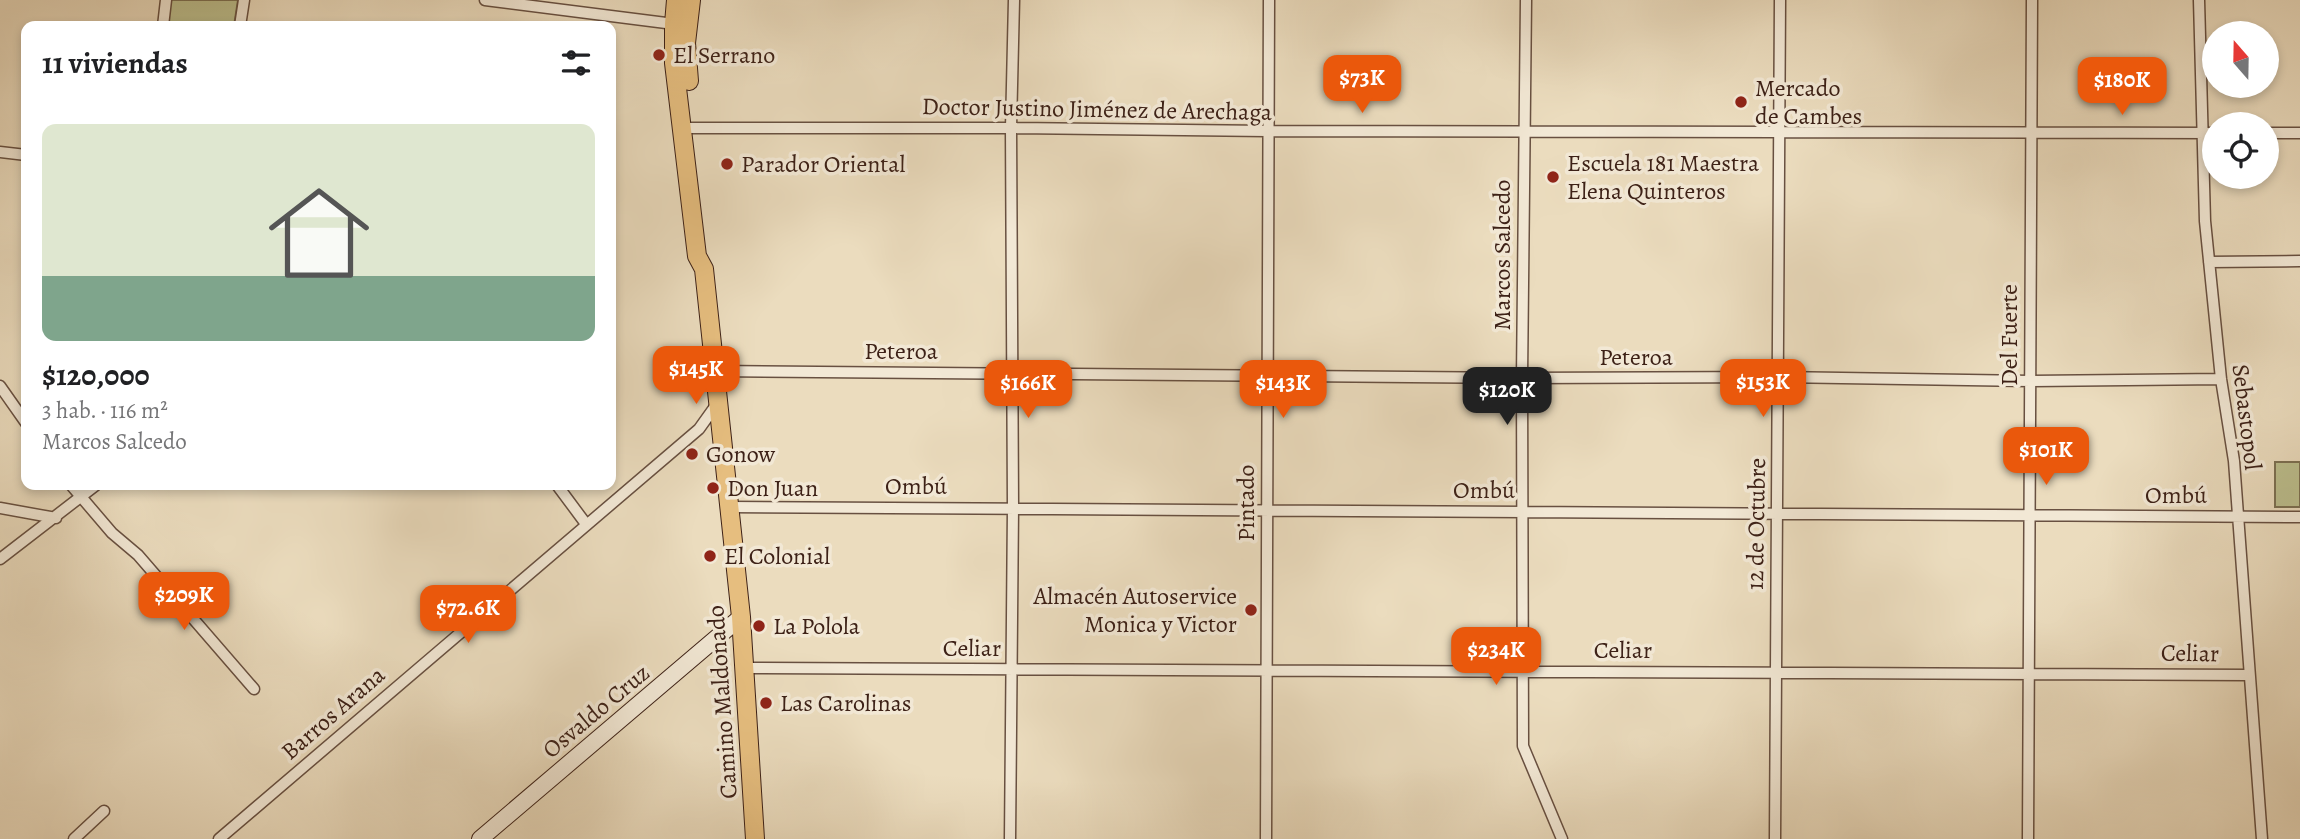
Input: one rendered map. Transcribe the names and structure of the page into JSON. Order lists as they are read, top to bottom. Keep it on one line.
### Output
{"streets":{"main road":["Camino Maldonado"],"street":["Doctor Justino Jiménez de Arechaga","Marcos Salcedo","Del Fuerte","Peteroa","Sebastopol","Ombú","Pintado","12 de Octubre","Celiar","Osvaldo Cruz","Barros Arana"]},"crossings":[["Doctor Justino Jiménez de Arechaga","Marcos Salcedo"],["Doctor Justino Jiménez de Arechaga","Del Fuerte"],["Doctor Justino Jiménez de Arechaga","Sebastopol"],["Doctor Justino Jiménez de Arechaga","Pintado"],["Doctor Justino Jiménez de Arechaga","12 de Octubre"],["Doctor Justino Jiménez de Arechaga","Camino Maldonado"],["Marcos Salcedo","Peteroa"],["Marcos Salcedo","Ombú"],["Marcos Salcedo","Celiar"],["Del Fuerte","Peteroa"],["Del Fuerte","Ombú"],["Del Fuerte","Celiar"],["Peteroa","Sebastopol"],["Peteroa","Pintado"],["Peteroa","12 de Octubre"],["Peteroa","Camino Maldonado"],["Sebastopol","Ombú"],["Sebastopol","Celiar"],["Ombú","Pintado"],["Ombú","12 de Octubre"],["Ombú","Camino Maldonado"],["Pintado","Celiar"],["12 de Octubre","Celiar"],["Celiar","Camino Maldonado"],["Camino Maldonado","Osvaldo Cruz"],["Camino Maldonado","Barros Arana"]],"places":["El Serrano","Mercado de Cambes","Parador Oriental","Escuela 181 Maestra Elena Quinteros","Gonow","Don Juan","El Colonial","Almacén Autoservice Monica y Victor","La Polola","Las Carolinas"],"north":"top","page":{"heading":"11 viviendas","price":["$73K","$180K","$145K","$153K","$166K","$143K","$120K","$101K","$209K","$72.6K","$234K"],"list":[{"name":"$120,000","note":"3 hab. · 116 m² · Marcos Salcedo"}]}}
